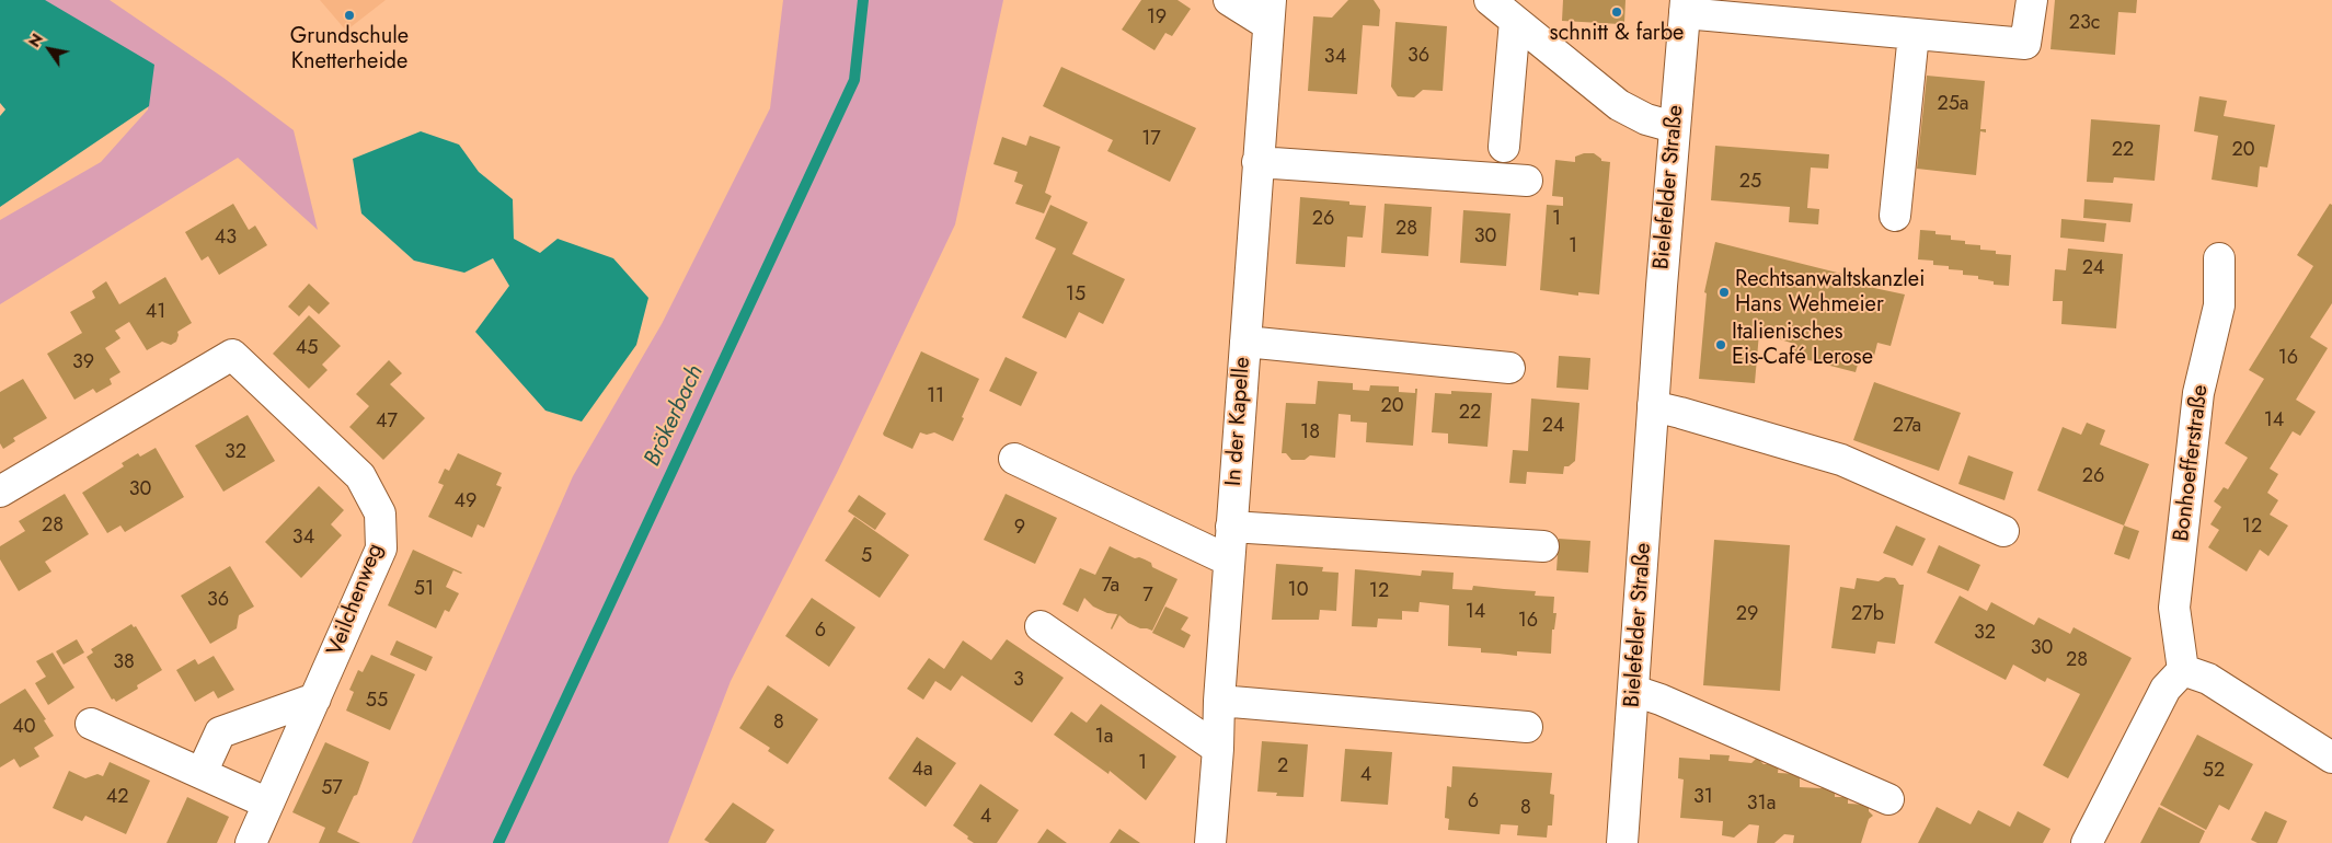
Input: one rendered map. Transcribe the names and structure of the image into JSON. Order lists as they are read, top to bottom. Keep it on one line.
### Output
{"streets":{"street":["Bielefelder Straße","In der Kapelle","Bonhoefferstraße","Veilchenweg"]},"water":["Brökerbach"],"places":["schnitt & farbe","Grundschule Knetterheide","Rechtsanwaltskanzlei Hans Wehmeier","Italienisches Eis-Café Lerose"],"house_numbers":["19","23c","36","34","25a","17","22","20","25","26","1","28","30","43","1","24","15","41","45","16","39","11","20","22","14","47","24","27a","18","32","26","30","49","28","12","9","34","5","7a","51","10","12","7","36","14","29","27b","16","6","32","30","28","38","3","55","8","40","1a","1","2","4a","52","4","57","42","31","6","31a","8","4"],"north":"top left"}
